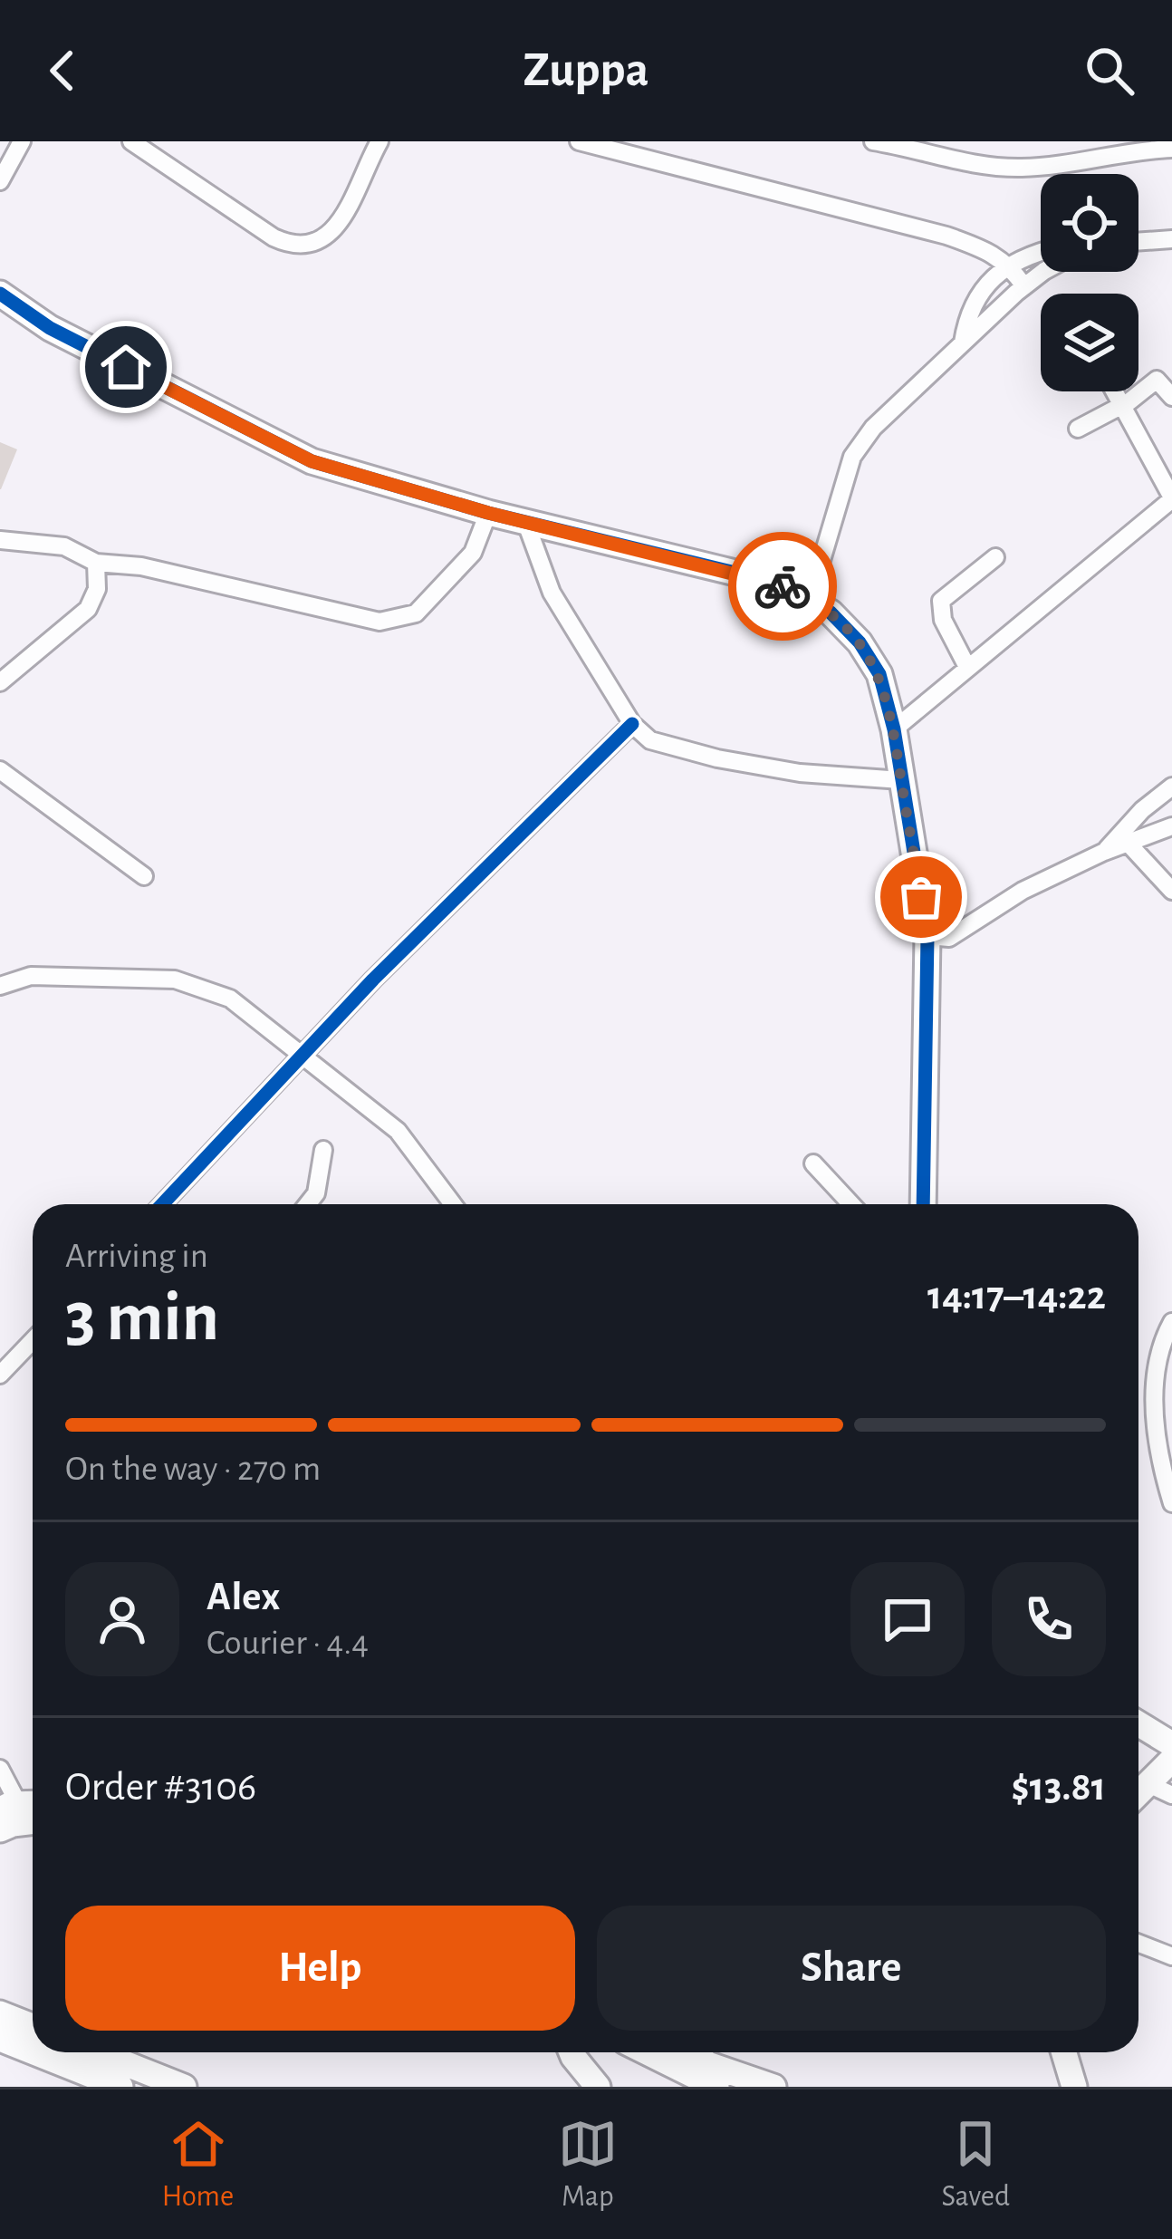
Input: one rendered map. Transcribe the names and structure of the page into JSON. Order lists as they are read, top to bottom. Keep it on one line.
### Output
{"page":{"header":"Zuppa","heading":["3 min","Arriving in","14:17–14:22"],"panel":["Alex","Courier · 4.4","Order #3106","$13.81"],"bar":"On the way · 270 m","buttons":["Help","Share"],"tabs":["Home","Map","Saved"]}}
